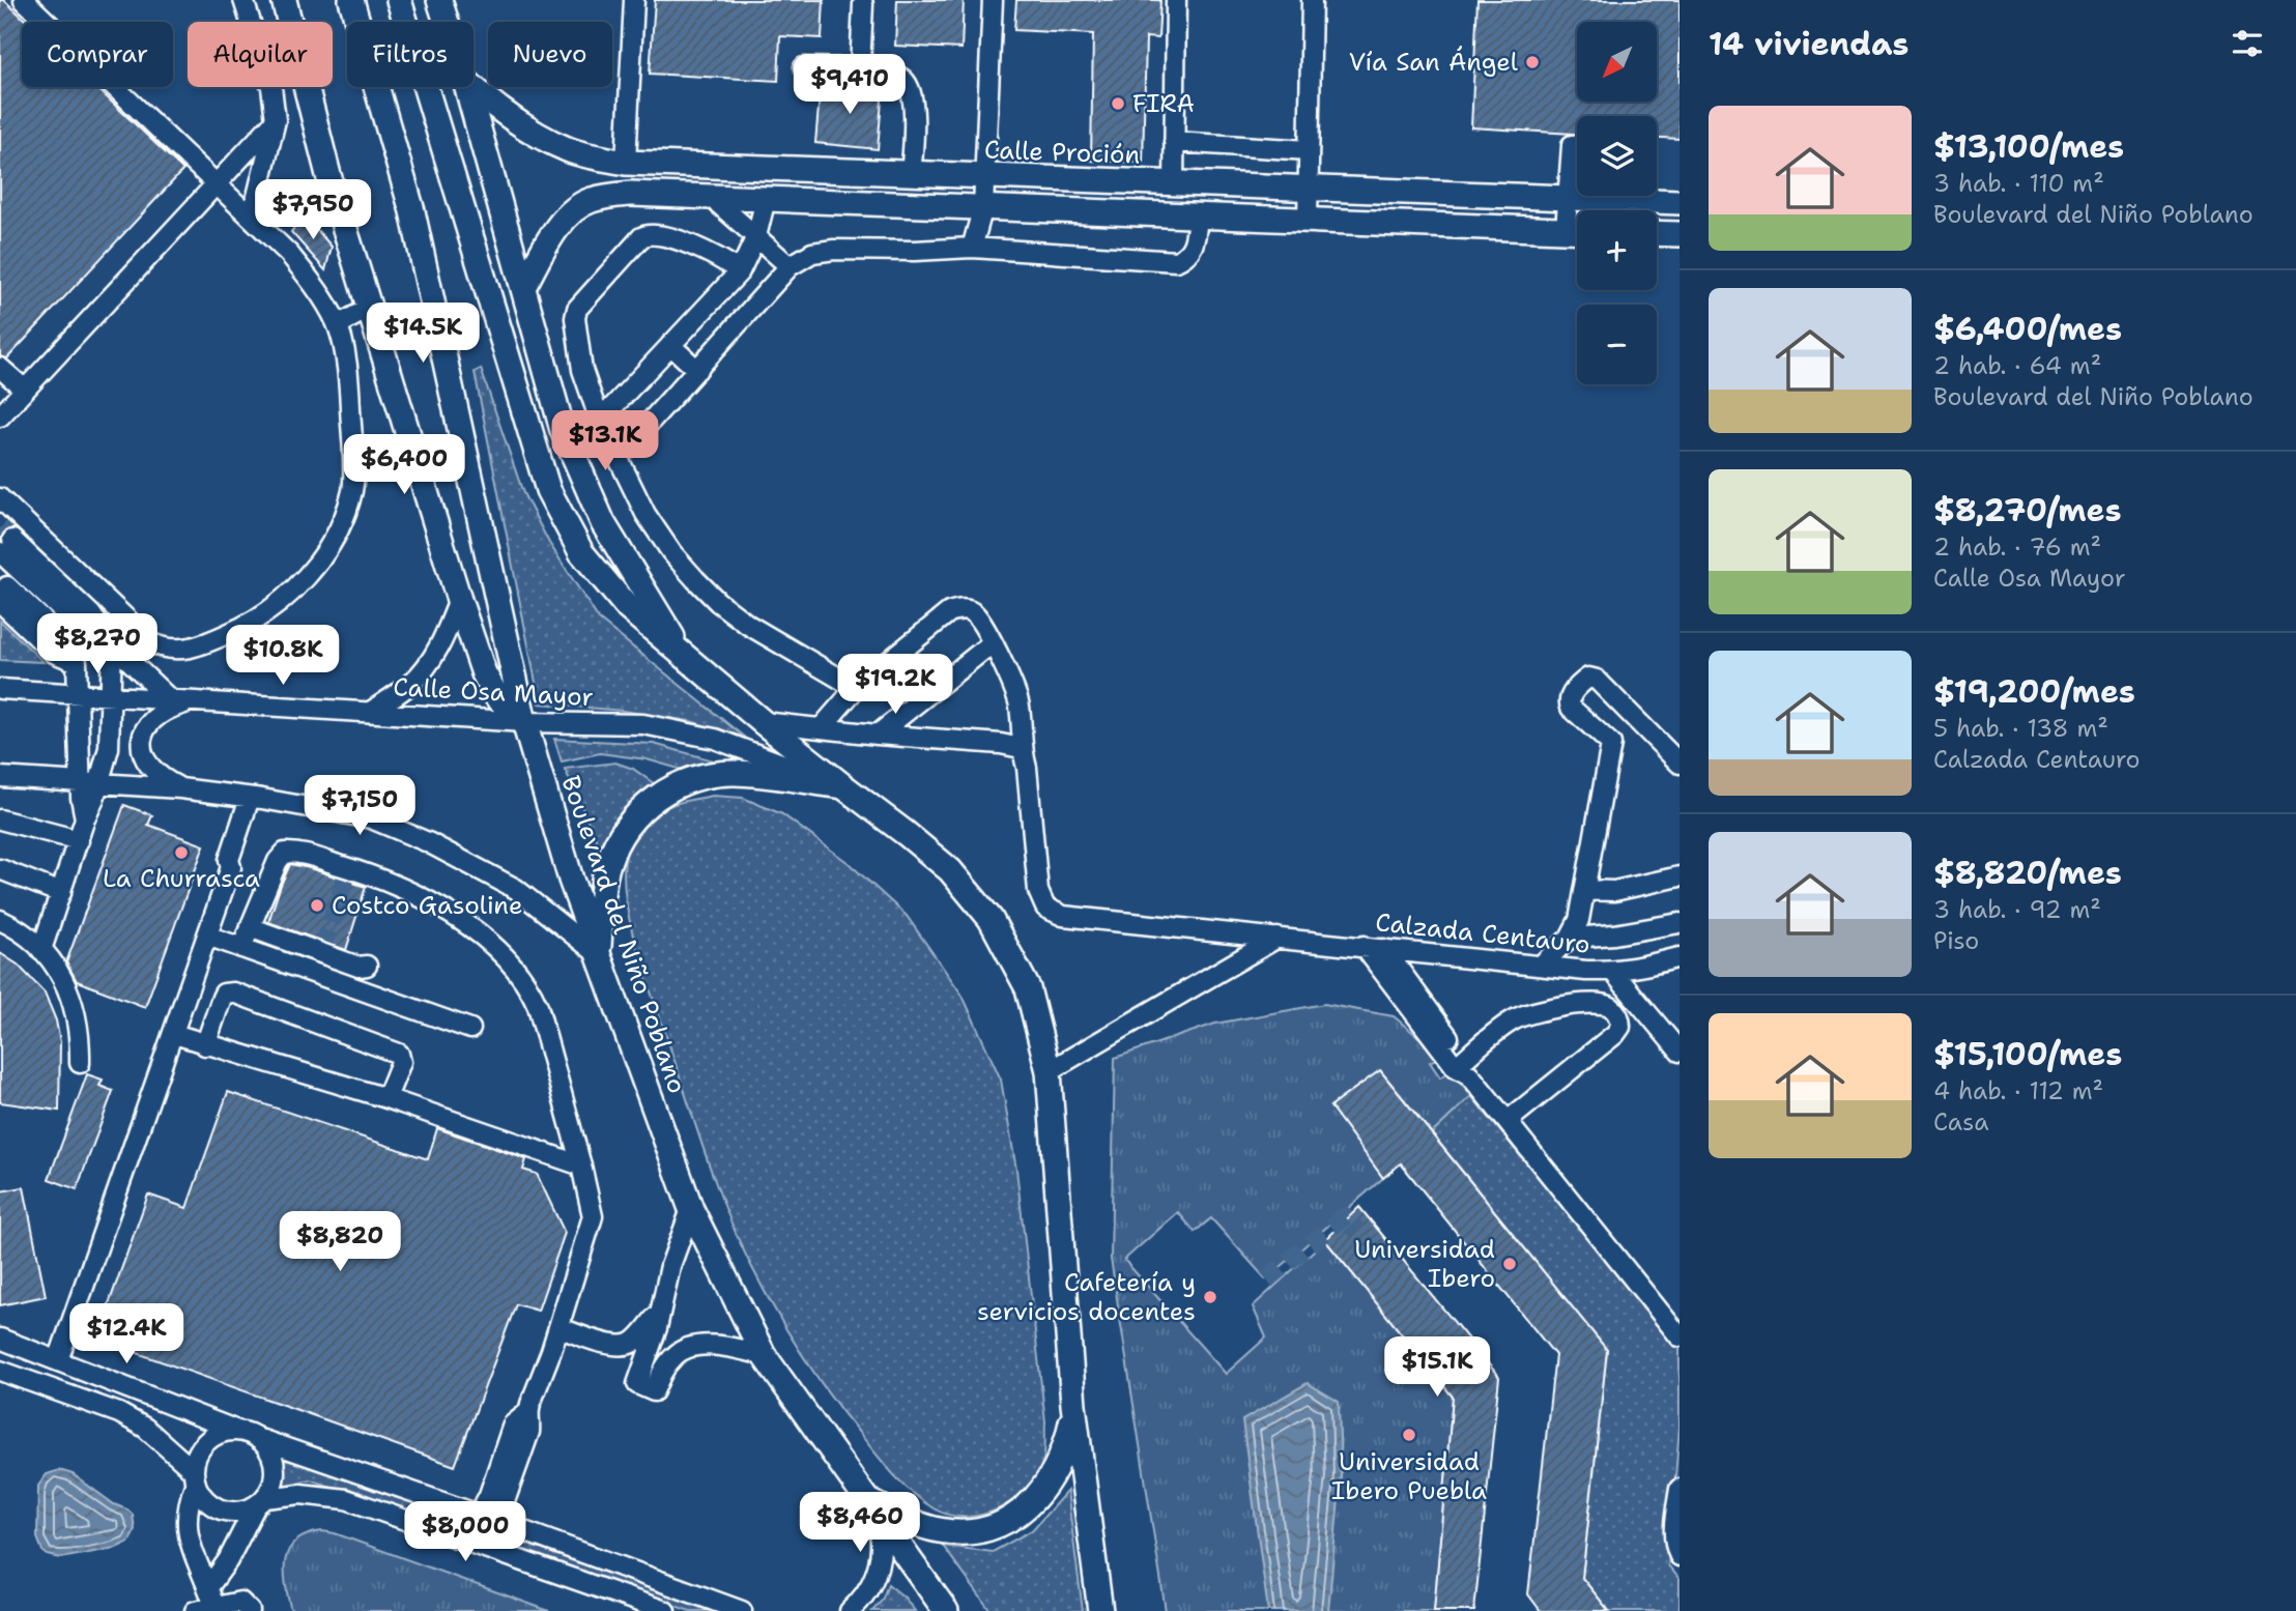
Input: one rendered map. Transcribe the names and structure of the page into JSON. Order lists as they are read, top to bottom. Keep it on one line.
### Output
{"streets":{"main road":["Calle Proción","Boulevard del Niño Poblano"],"street":["Calle Osa Mayor","Calzada Centauro"]},"crossings":[["Calle Osa Mayor","Boulevard del Niño Poblano"]],"places":["Vía San Ángel","FIRA","La Churrasca","Costco Gasoline","Universidad Ibero","Cafetería y servicios docentes","Universidad Ibero Puebla"],"north":"bottom left","page":{"heading":"14 viviendas","map_buttons":["+","−"],"chip":["Comprar","Alquilar","Filtros","Nuevo"],"price":["$9,410","$7,950","$14.5K","$13.1K","$6,400","$8,270","$10.8K","$19.2K","$7,150","$8,820","$12.4K","$15.1K","$8,460","$8,000"],"list":[{"name":"$13,100/mes","note":"3 hab. · 110 m² · Boulevard del Niño Poblano"},{"name":"$6,400/mes","note":"2 hab. · 64 m² · Boulevard del Niño Poblano"},{"name":"$8,270/mes","note":"2 hab. · 76 m² · Calle Osa Mayor"},{"name":"$19,200/mes","note":"5 hab. · 138 m² · Calzada Centauro"},{"name":"$8,820/mes","note":"3 hab. · 92 m² · Piso"},{"name":"$15,100/mes","note":"4 hab. · 112 m² · Casa"}]}}
